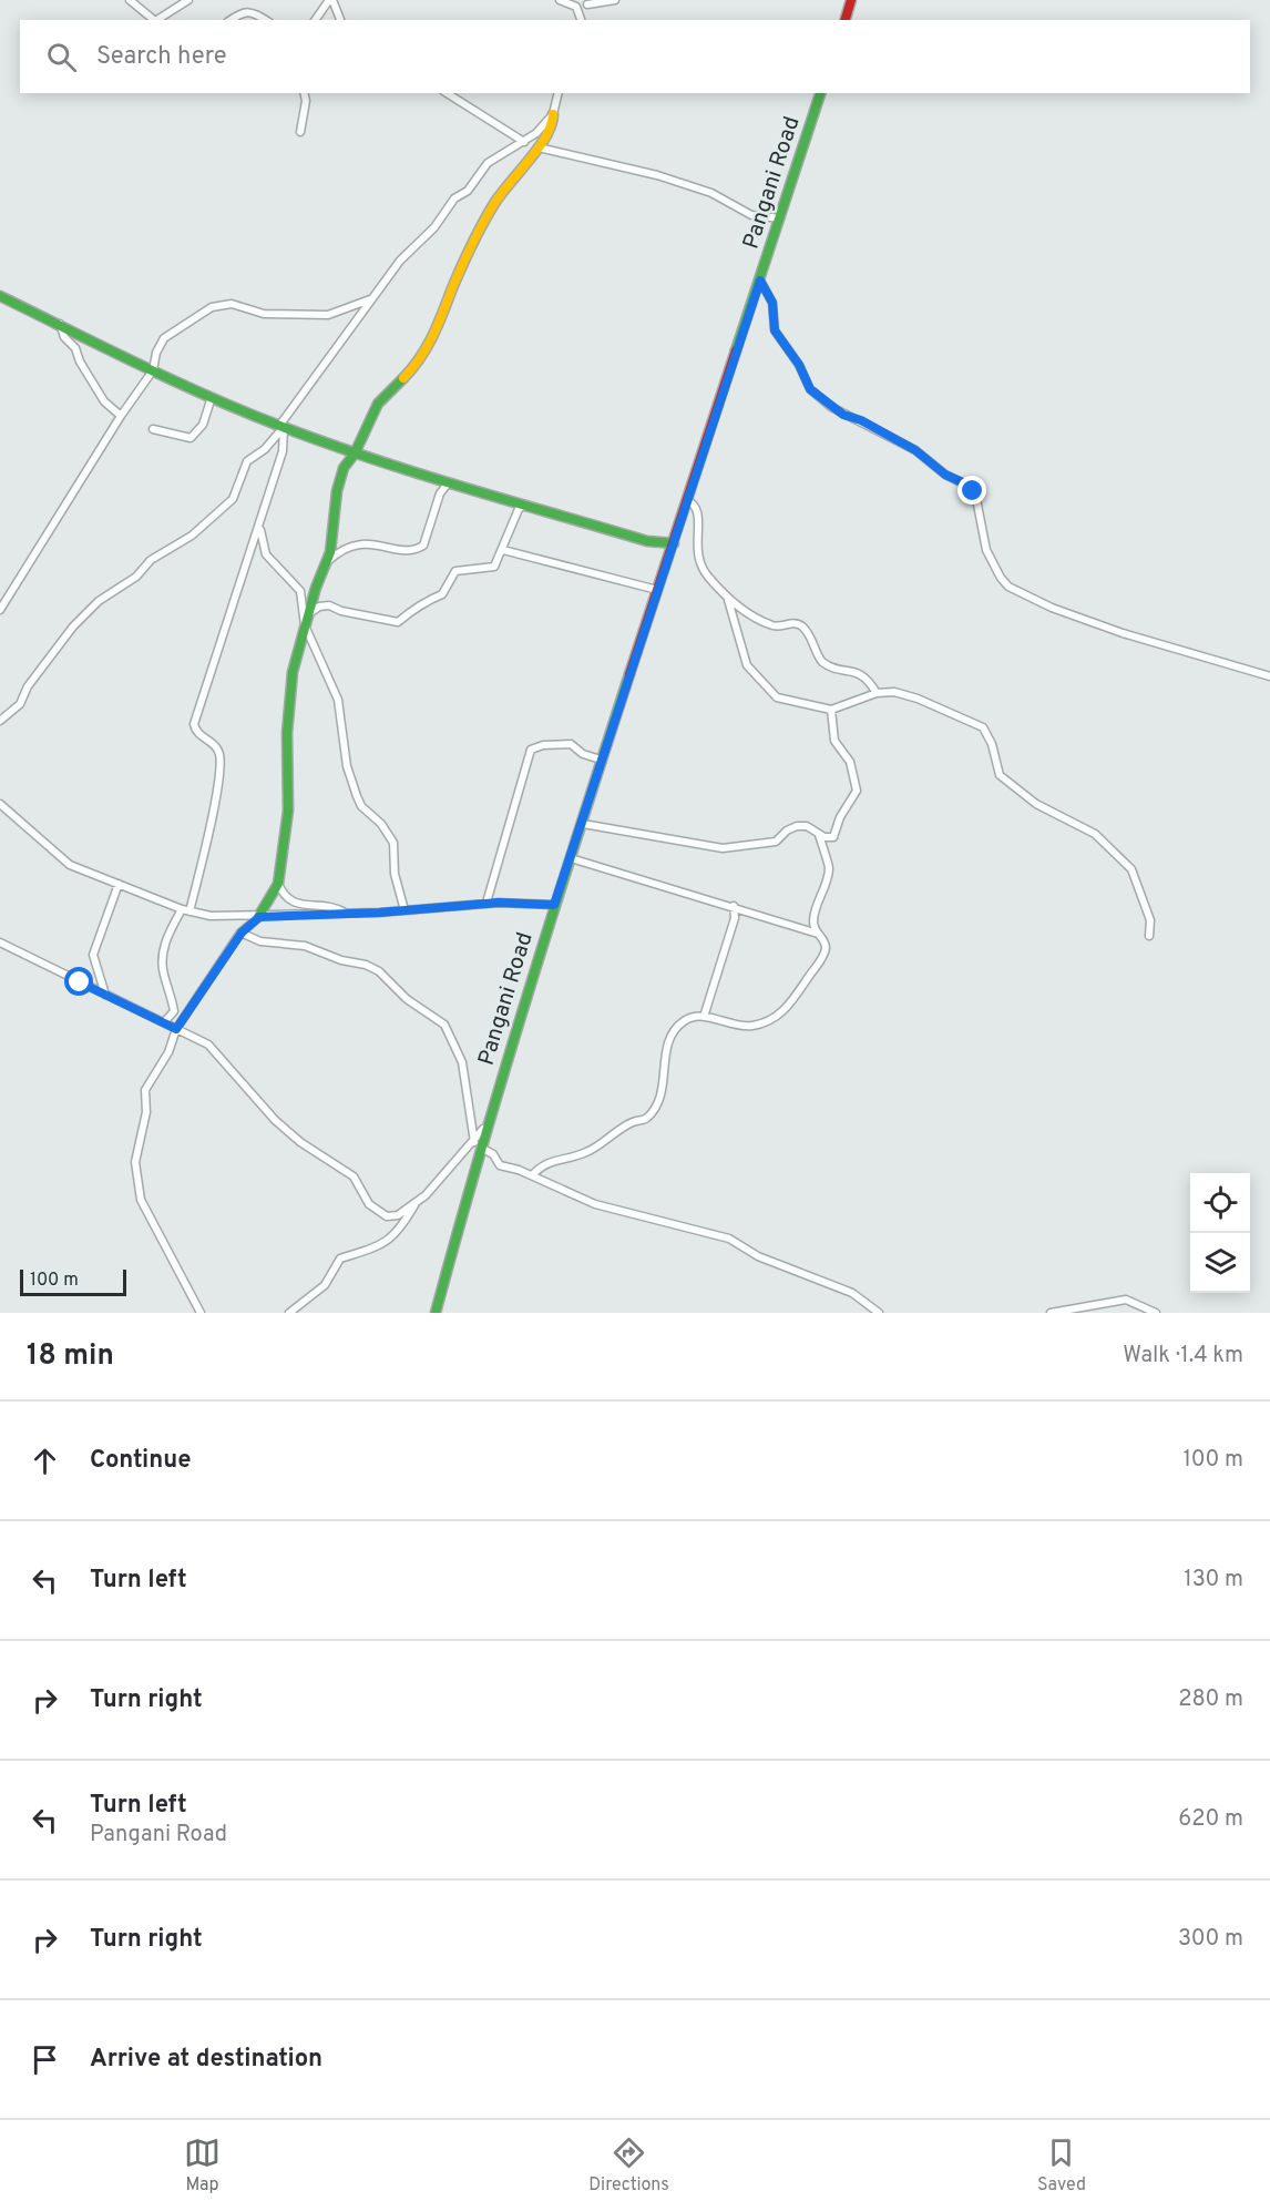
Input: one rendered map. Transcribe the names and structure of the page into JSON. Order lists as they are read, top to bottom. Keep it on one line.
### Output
{"streets":{"street":["Pangani Road"]},"scale_bar":"100 m","page":{"search":"Search here","scale":"100 m","heading":["18 min","Walk · 1.4 km"],"list":[["Continue","100 m"],["Turn left","130 m"],["Turn right","280 m"],["Turn left","Pangani Road","620 m"],["Turn right","300 m"],"Arrive at destination"],"nav":["Map","Directions","Saved"]}}
